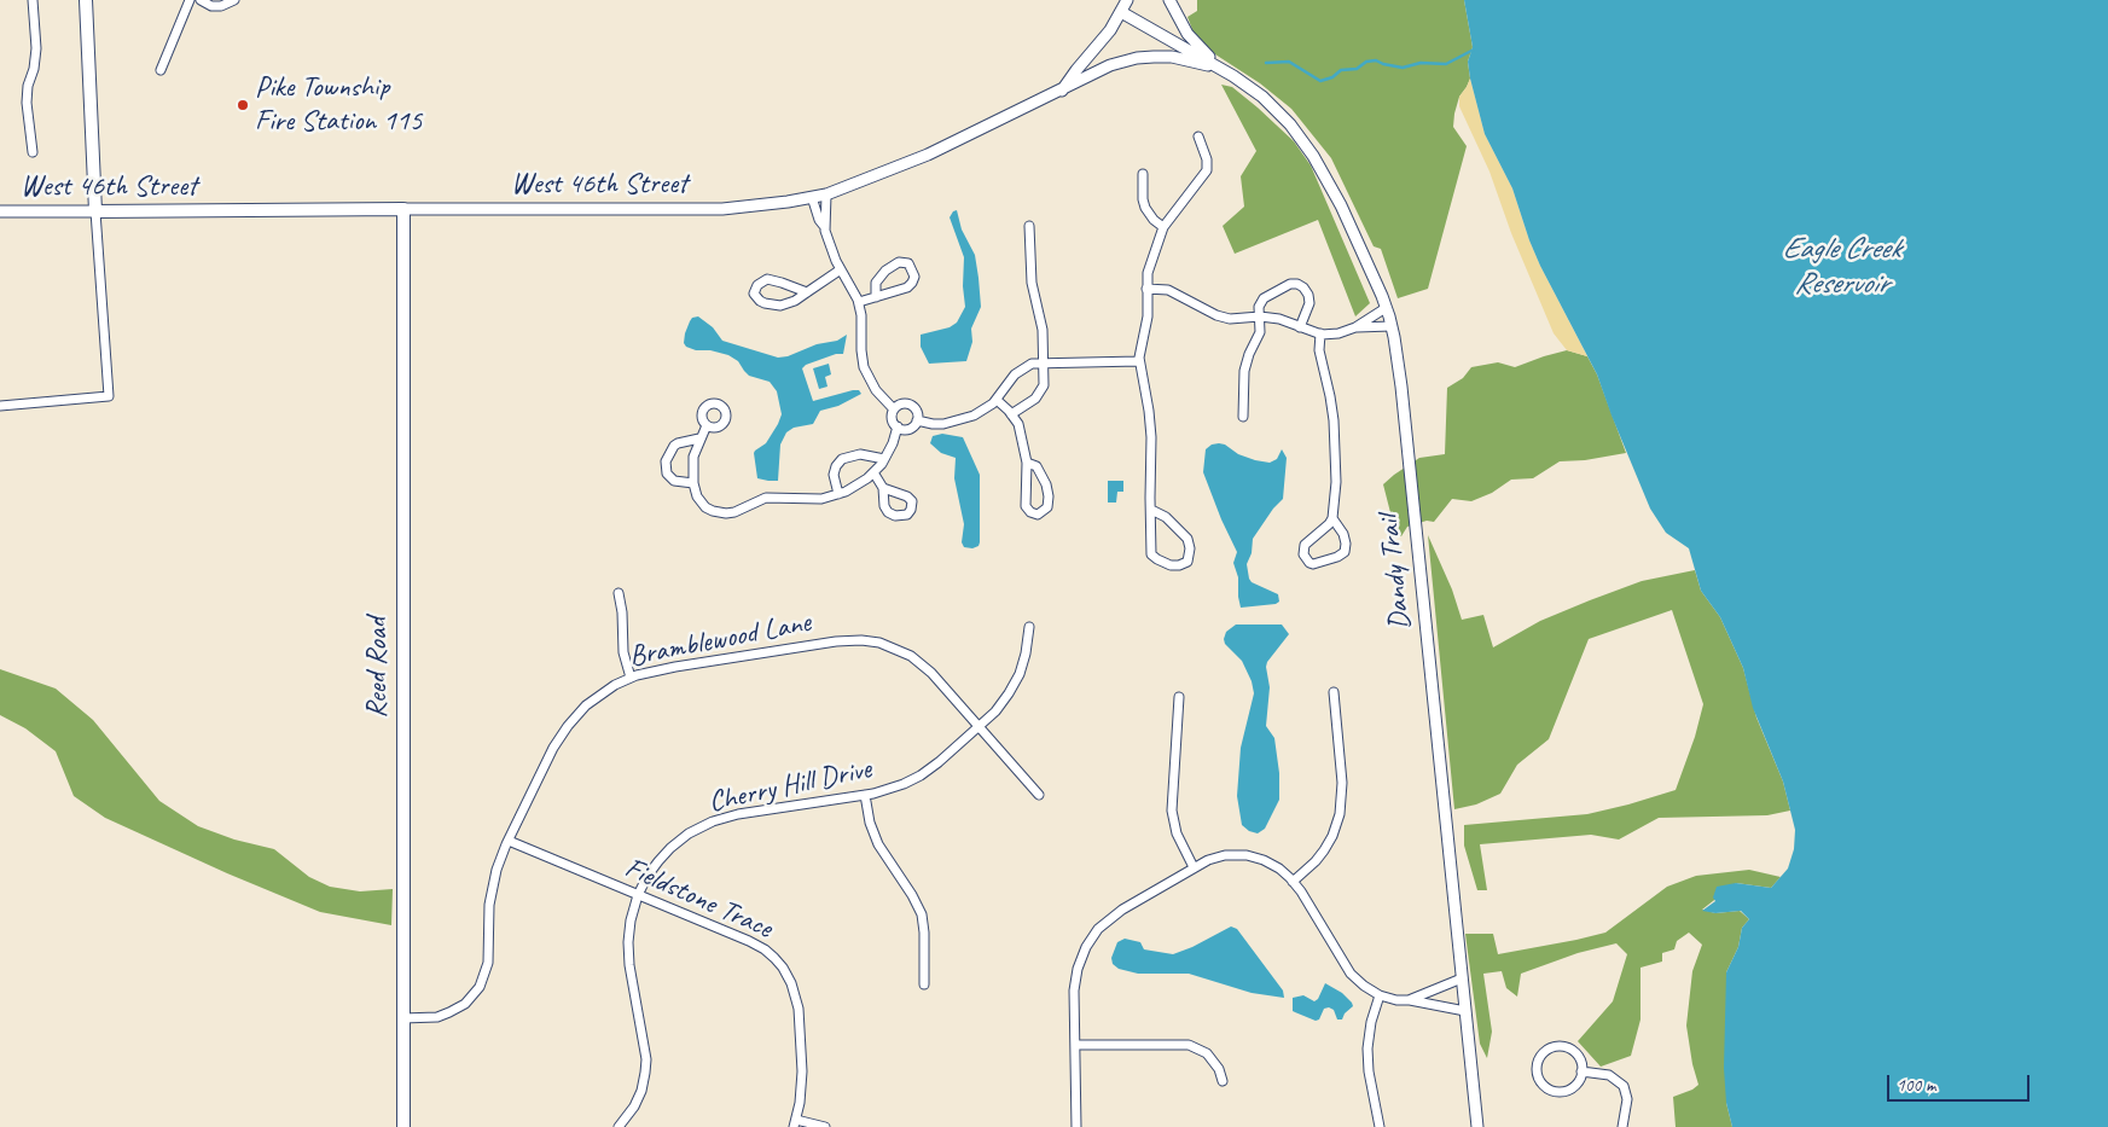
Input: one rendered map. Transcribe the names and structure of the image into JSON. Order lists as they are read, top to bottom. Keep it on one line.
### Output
{"streets":{"main road":["West 46th Street","Reed Road"],"street":["Dandy Trail","Bramblewood Lane","Cherry Hill Drive","Fieldstone Trace"]},"crossings":[["West 46th Street","Reed Road"],["Bramblewood Lane","Reed Road"],["Bramblewood Lane","Cherry Hill Drive"],["Bramblewood Lane","Fieldstone Trace"],["Cherry Hill Drive","Fieldstone Trace"]],"water":["Eagle Creek Reservoir"],"places":["Pike Township Fire Station 115"],"scale_bar":"100 m"}
